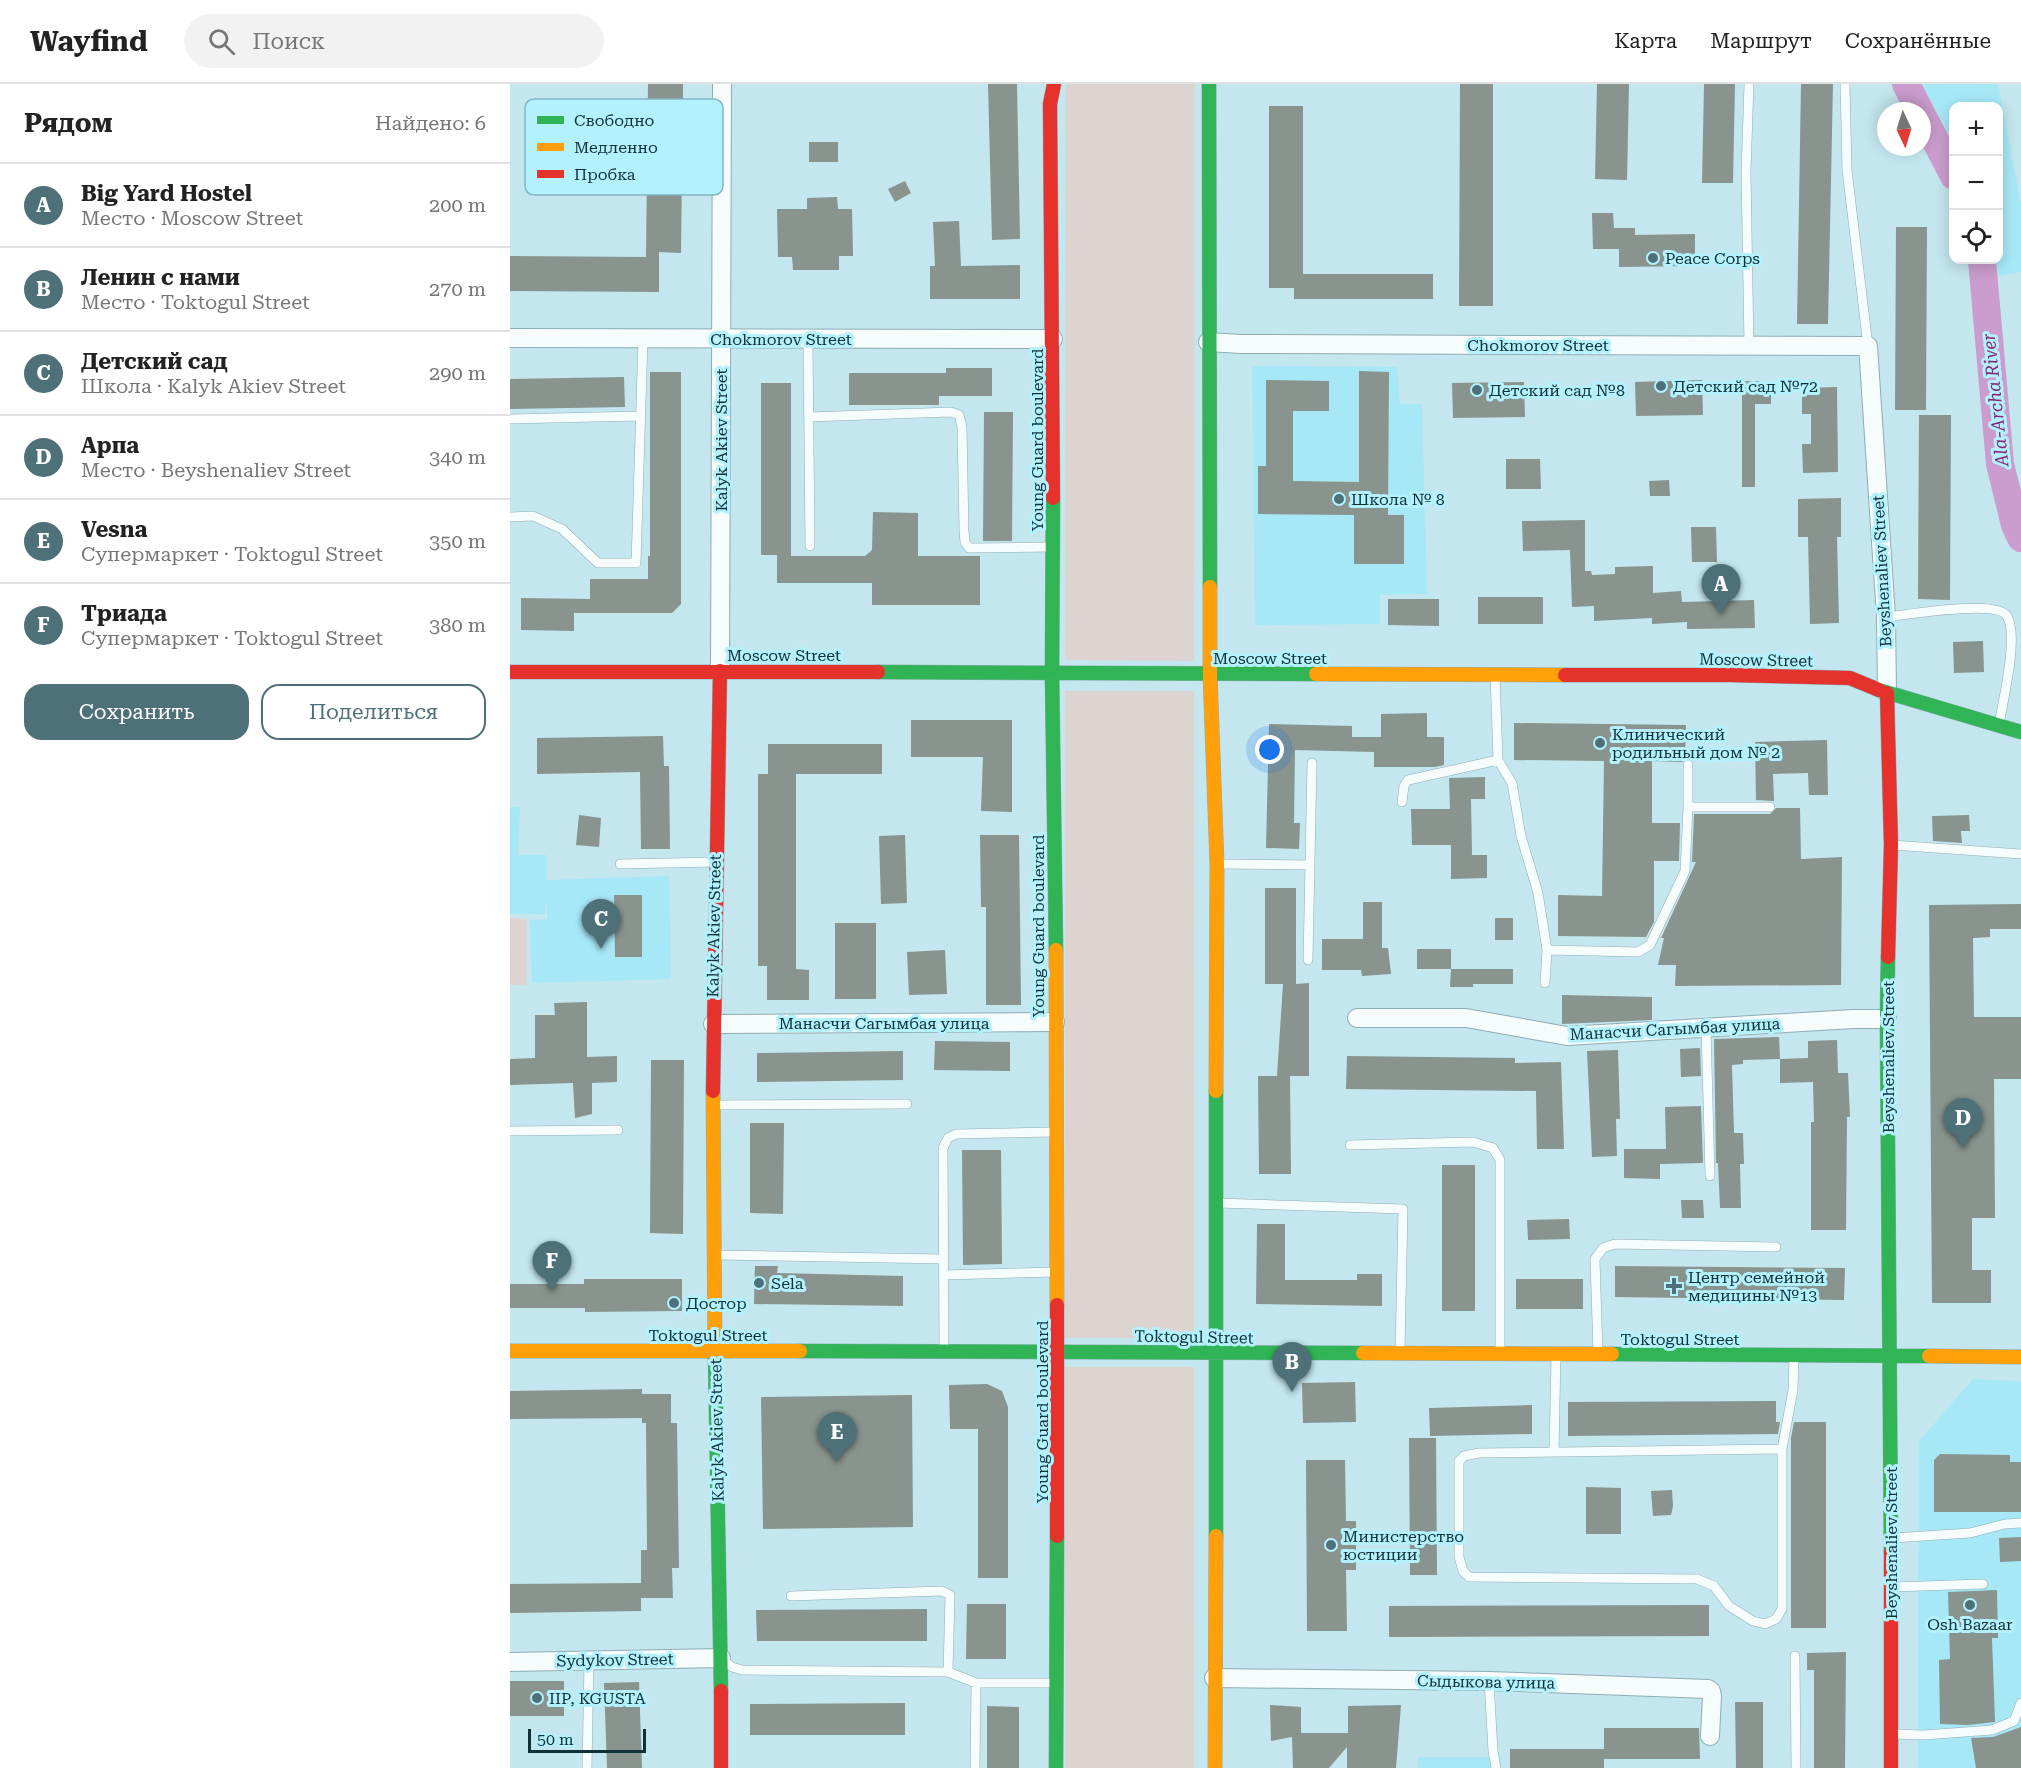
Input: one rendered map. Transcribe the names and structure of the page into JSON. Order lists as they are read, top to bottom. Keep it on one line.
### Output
{"streets":{"main road":["Kalyk Akiev Street","Young Guard boulevard","Beyshenaliev Street","Moscow Street","Toktogul Street"],"street":["Chokmorov Street","Манасчи Сагымбая улица","Sydykov Street","Сыдыкова улица"]},"crossings":[["Chokmorov Street","Kalyk Akiev Street"],["Chokmorov Street","Young Guard boulevard"],["Chokmorov Street","Beyshenaliev Street"],["Kalyk Akiev Street","Moscow Street"],["Kalyk Akiev Street","Манасчи Сагымбая улица"],["Kalyk Akiev Street","Toktogul Street"],["Kalyk Akiev Street","Sydykov Street"],["Young Guard boulevard","Moscow Street"],["Young Guard boulevard","Манасчи Сагымбая улица"],["Young Guard boulevard","Toktogul Street"],["Beyshenaliev Street","Moscow Street"],["Beyshenaliev Street","Манасчи Сагымбая улица"],["Beyshenaliev Street","Toktogul Street"]],"water":["Ala-Archa River"],"places":{"other":["Peace Corps","Детский сад №72","Детский сад №8","Школа № 8","Клинический родильный дом № 2","Sela","Достор","Министерство юстиции","Osh Bazaar","IIP, KGUSTA"],"health":["Центр семейной медицины №13"]},"legend":["Свободно","Медленно","Пробка"],"scale_bar":"50 m","north":"bottom","page":{"header":"Wayfind","search":"Поиск","nav":["Карта","Маршрут","Сохранённые"],"heading":["Рядом","Найдено: 6"],"map_buttons":["+","−"],"list":[{"mark":"A","name":"Big Yard Hostel","note":"Место · Moscow Street","value":"200 m"},{"mark":"B","name":"Ленин с нами","note":"Место · Toktogul Street","value":"270 m"},{"mark":"C","name":"Детский сад","note":"Школа · Kalyk Akiev Street","value":"290 m"},{"mark":"D","name":"Арпа","note":"Место · Beyshenaliev Street","value":"340 m"},{"mark":"E","name":"Vesna","note":"Супермаркет · Toktogul Street","value":"350 m"},{"mark":"F","name":"Триада","note":"Супермаркет · Toktogul Street","value":"380 m"}],"pins":["A","C","D","F","B","E"],"buttons":["Сохранить","Поделиться"],"scale":"50 m"}}
